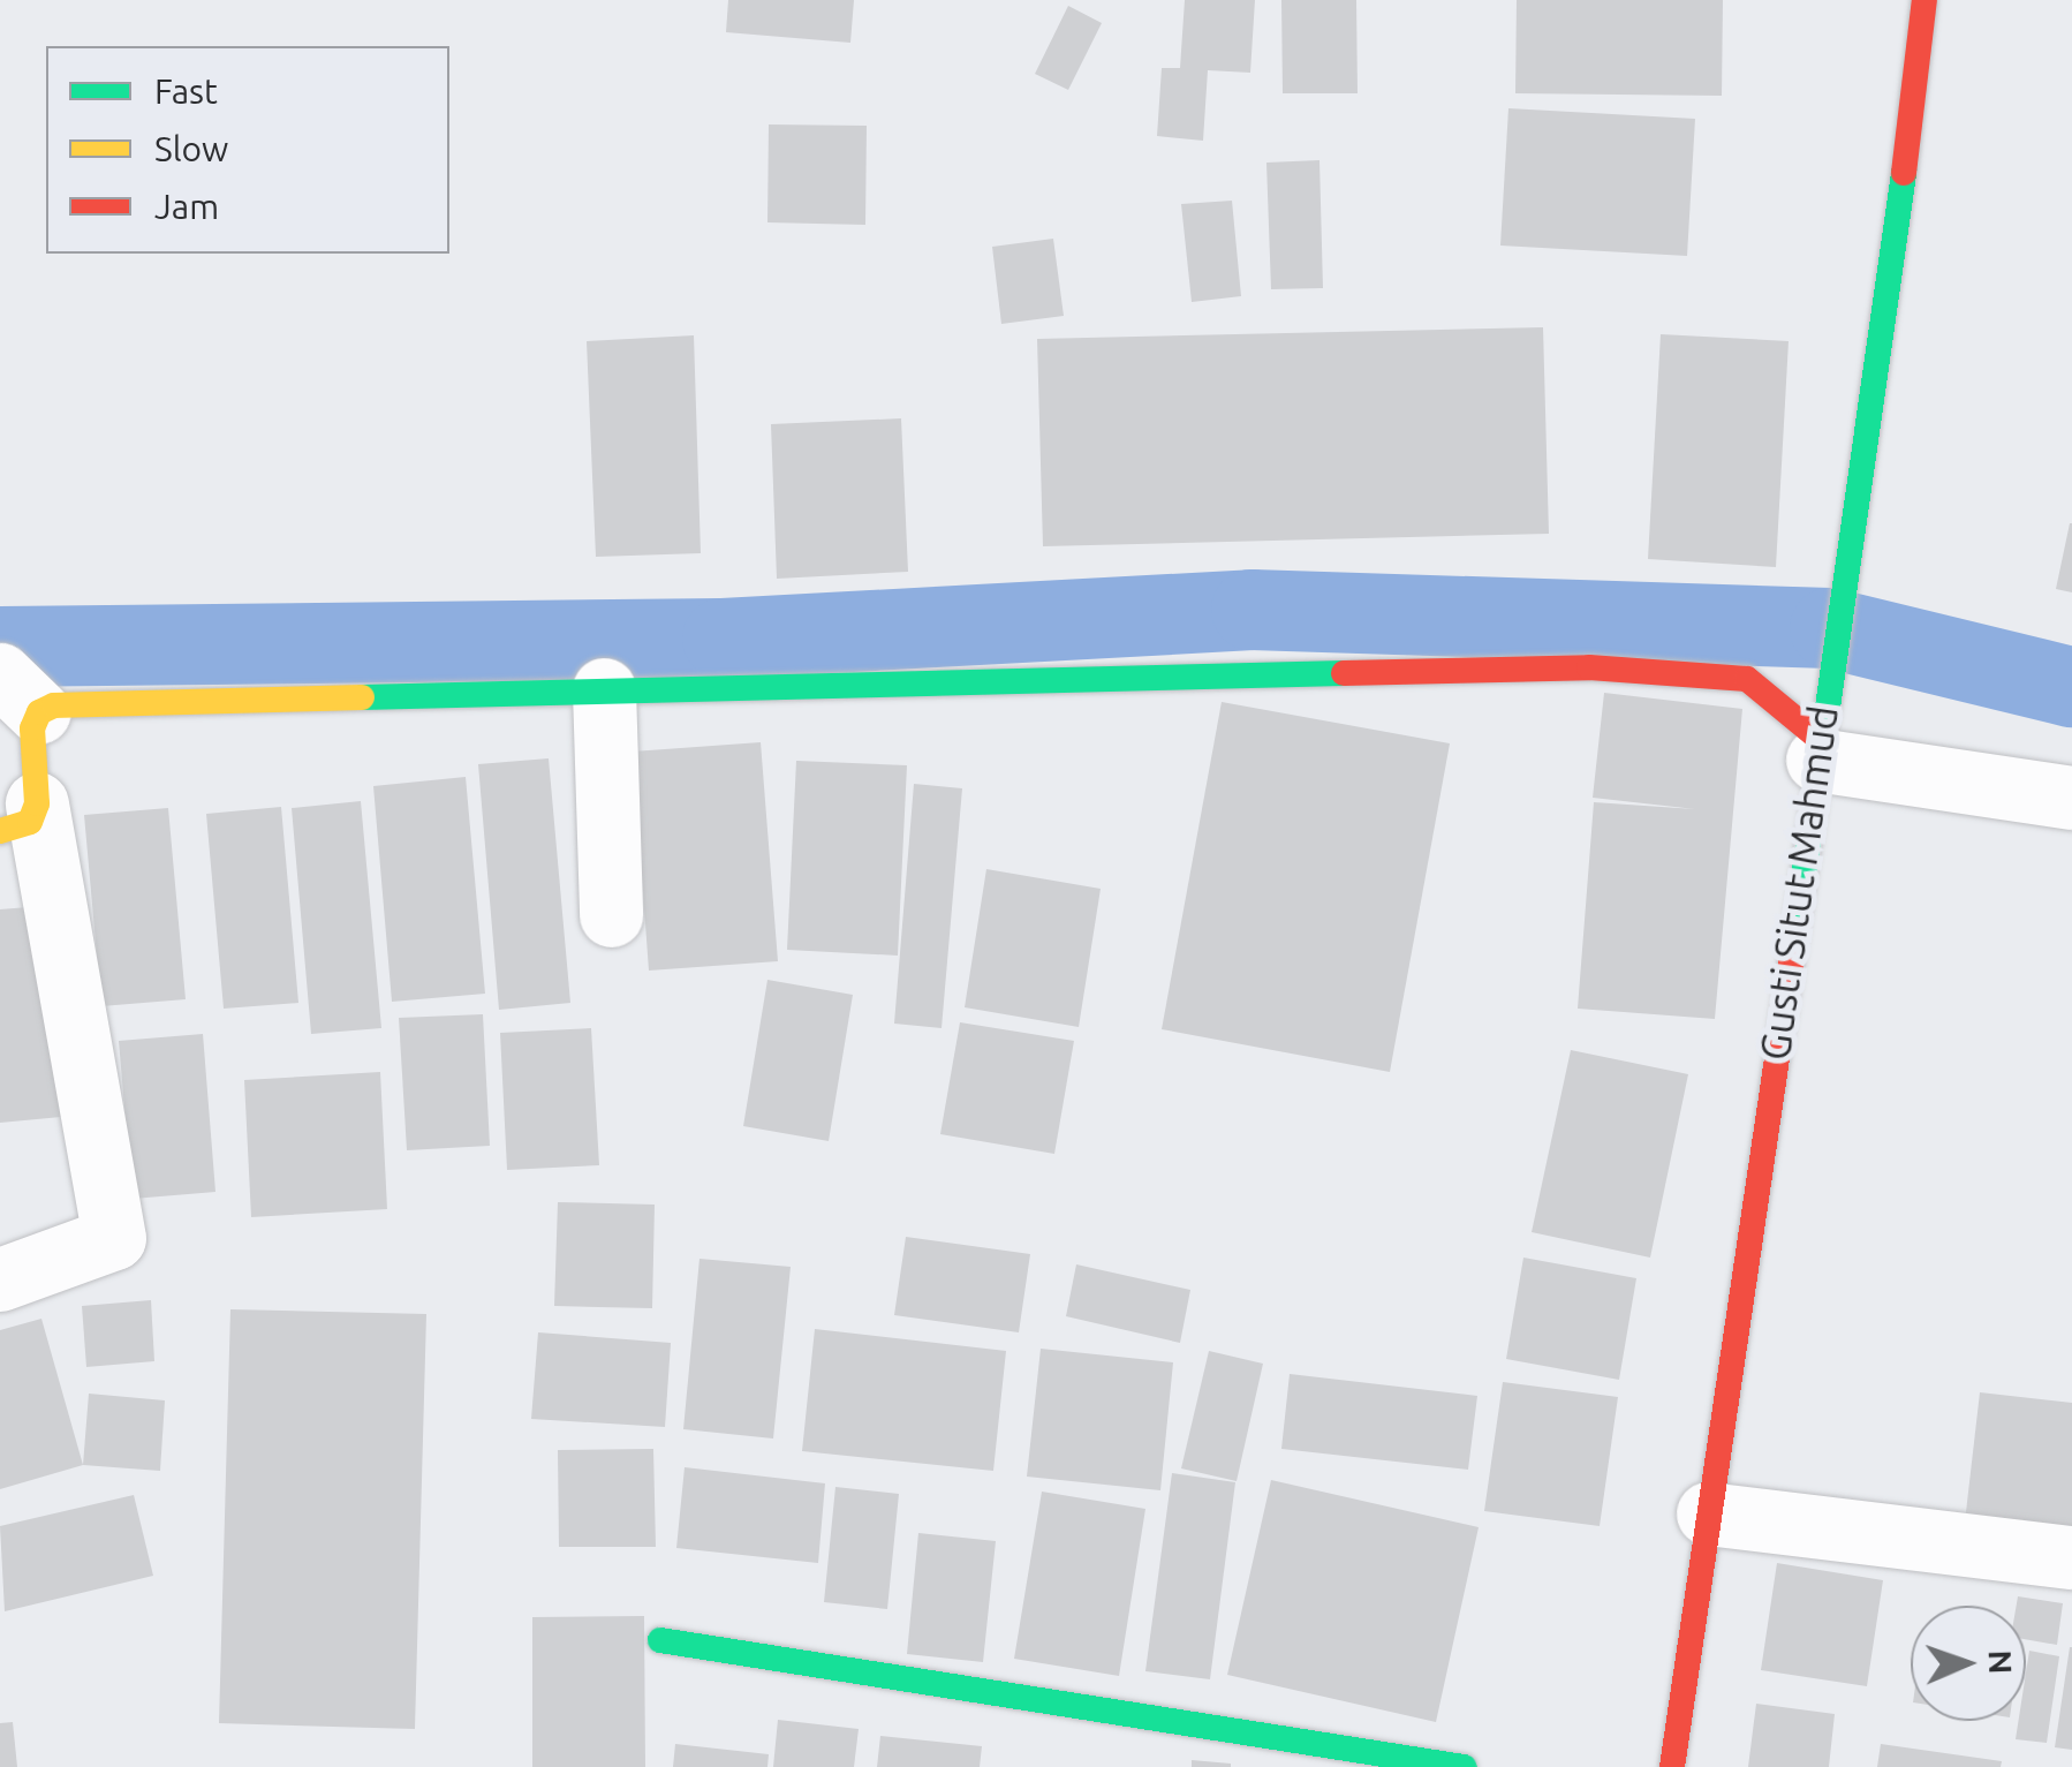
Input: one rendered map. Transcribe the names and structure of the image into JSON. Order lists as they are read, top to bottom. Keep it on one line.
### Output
{"streets":{"main road":["Gusti Situt Mahmud"]},"legend":["Fast","Slow","Jam"],"north":"right"}
